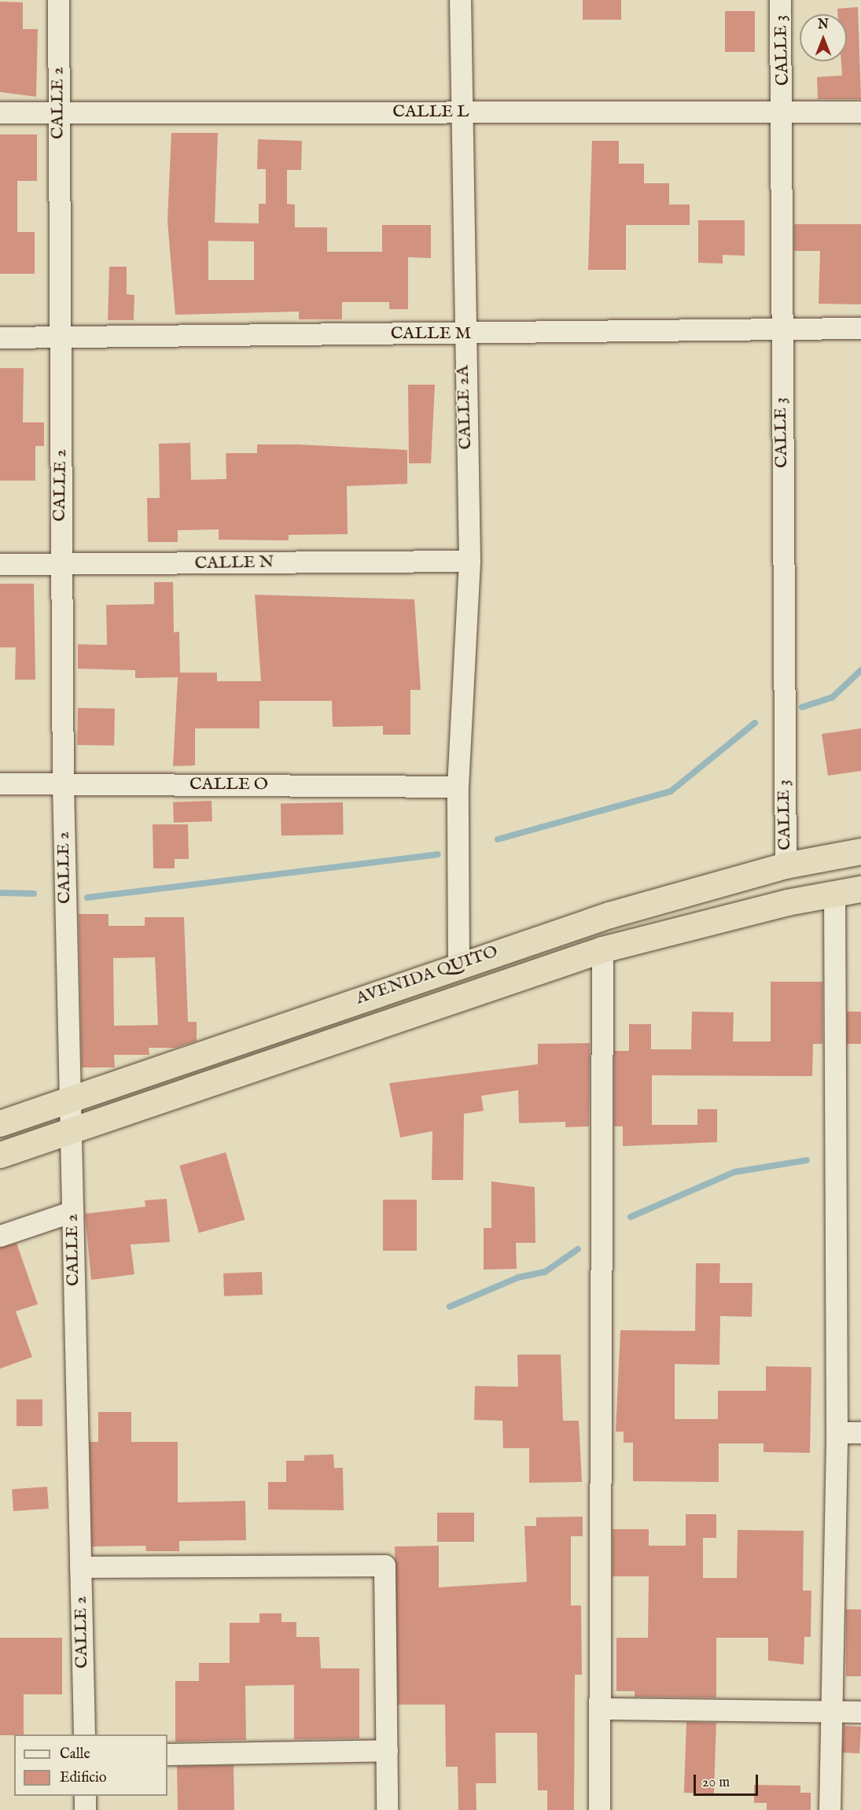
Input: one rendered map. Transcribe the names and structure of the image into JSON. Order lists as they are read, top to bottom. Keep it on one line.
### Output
{"streets":{"highway":["AVENIDA QUITO"],"street":["CALLE 3","CALLE 2","CALLE L","CALLE M","CALLE 2A","CALLE N","CALLE O"]},"crossings":[["CALLE 3","CALLE L"],["CALLE 3","CALLE M"],["CALLE 3","AVENIDA QUITO"],["CALLE 2","CALLE L"],["CALLE 2","CALLE M"],["CALLE 2","CALLE N"],["CALLE 2","CALLE O"],["CALLE 2","AVENIDA QUITO"],["CALLE L","CALLE 2A"],["CALLE M","CALLE 2A"],["CALLE 2A","CALLE N"],["CALLE 2A","CALLE O"],["CALLE 2A","AVENIDA QUITO"]],"legend":["Calle","Edificio"],"scale_bar":"20 m","north":"top"}
